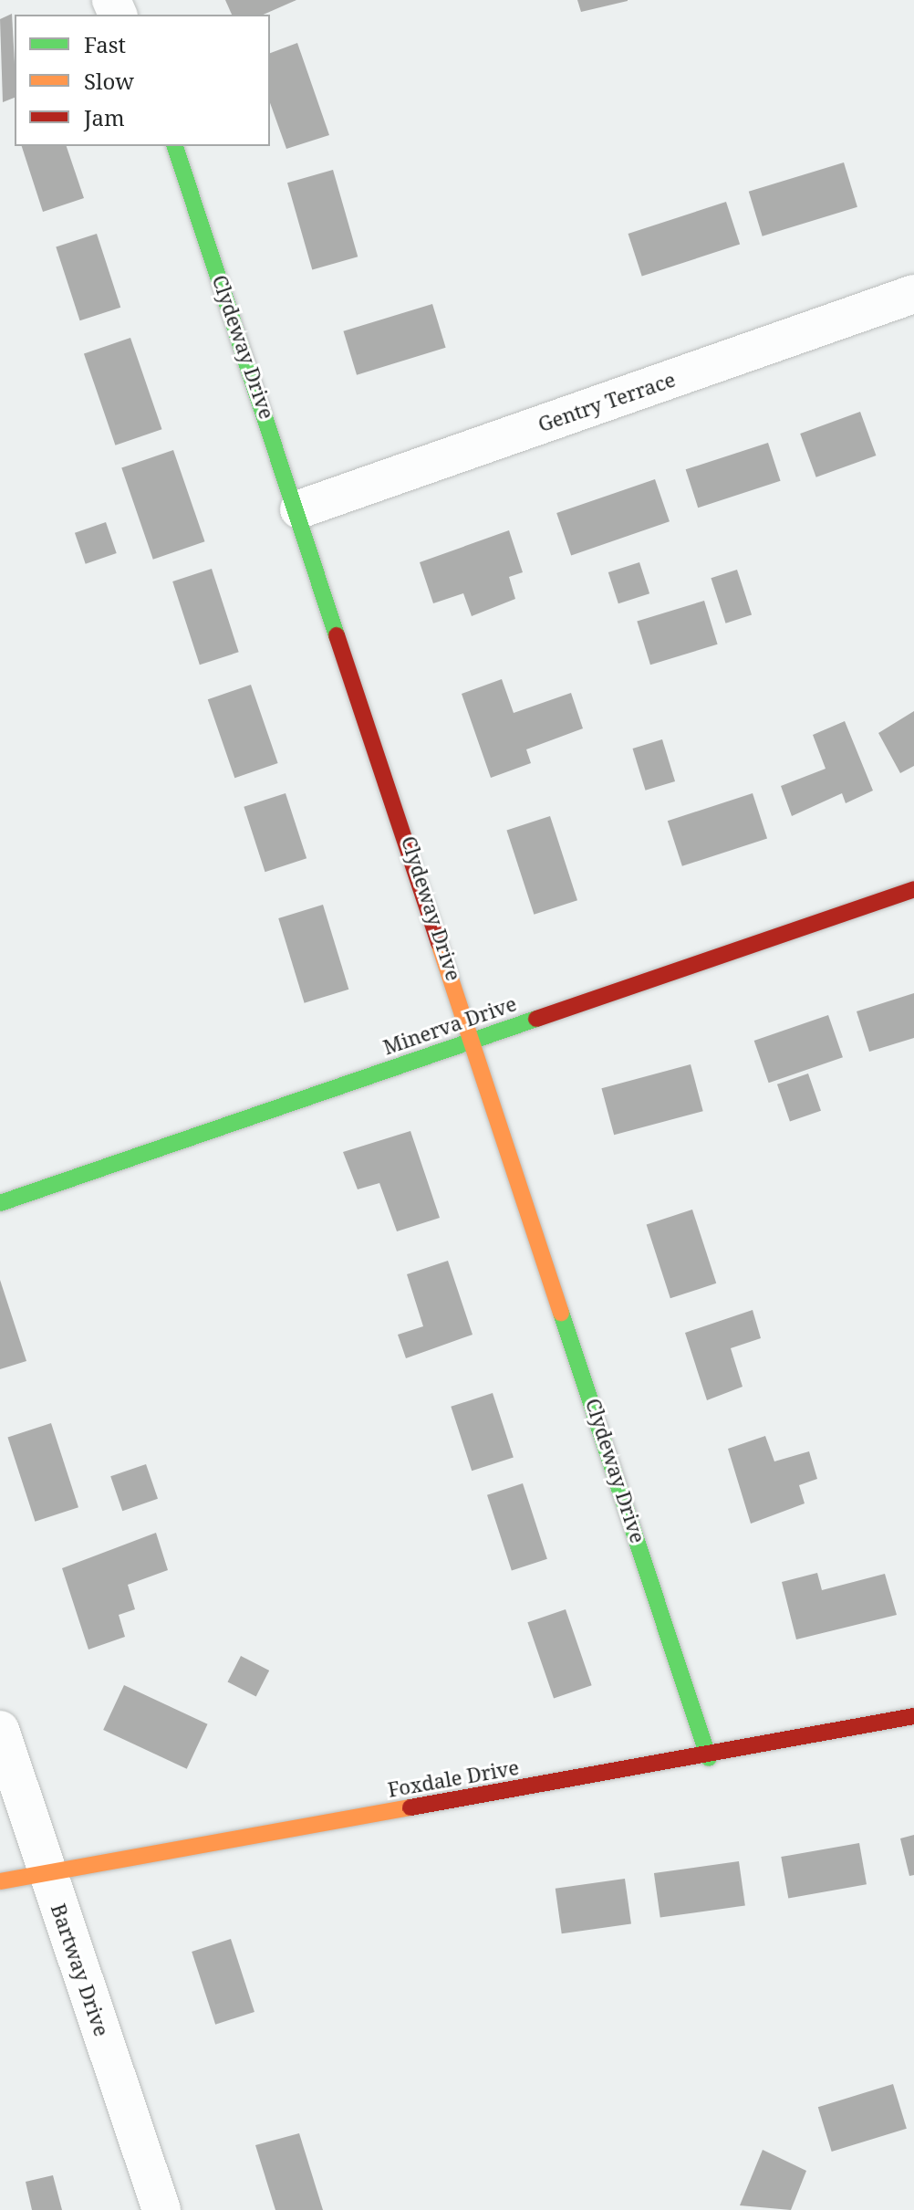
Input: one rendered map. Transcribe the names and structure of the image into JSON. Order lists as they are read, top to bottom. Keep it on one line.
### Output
{"streets":{"street":["Clydeway Drive","Gentry Terrace","Minerva Drive","Foxdale Drive","Bartway Drive"]},"crossings":[["Clydeway Drive","Gentry Terrace"],["Clydeway Drive","Minerva Drive"],["Clydeway Drive","Foxdale Drive"],["Foxdale Drive","Bartway Drive"]],"legend":["Fast","Slow","Jam"]}
